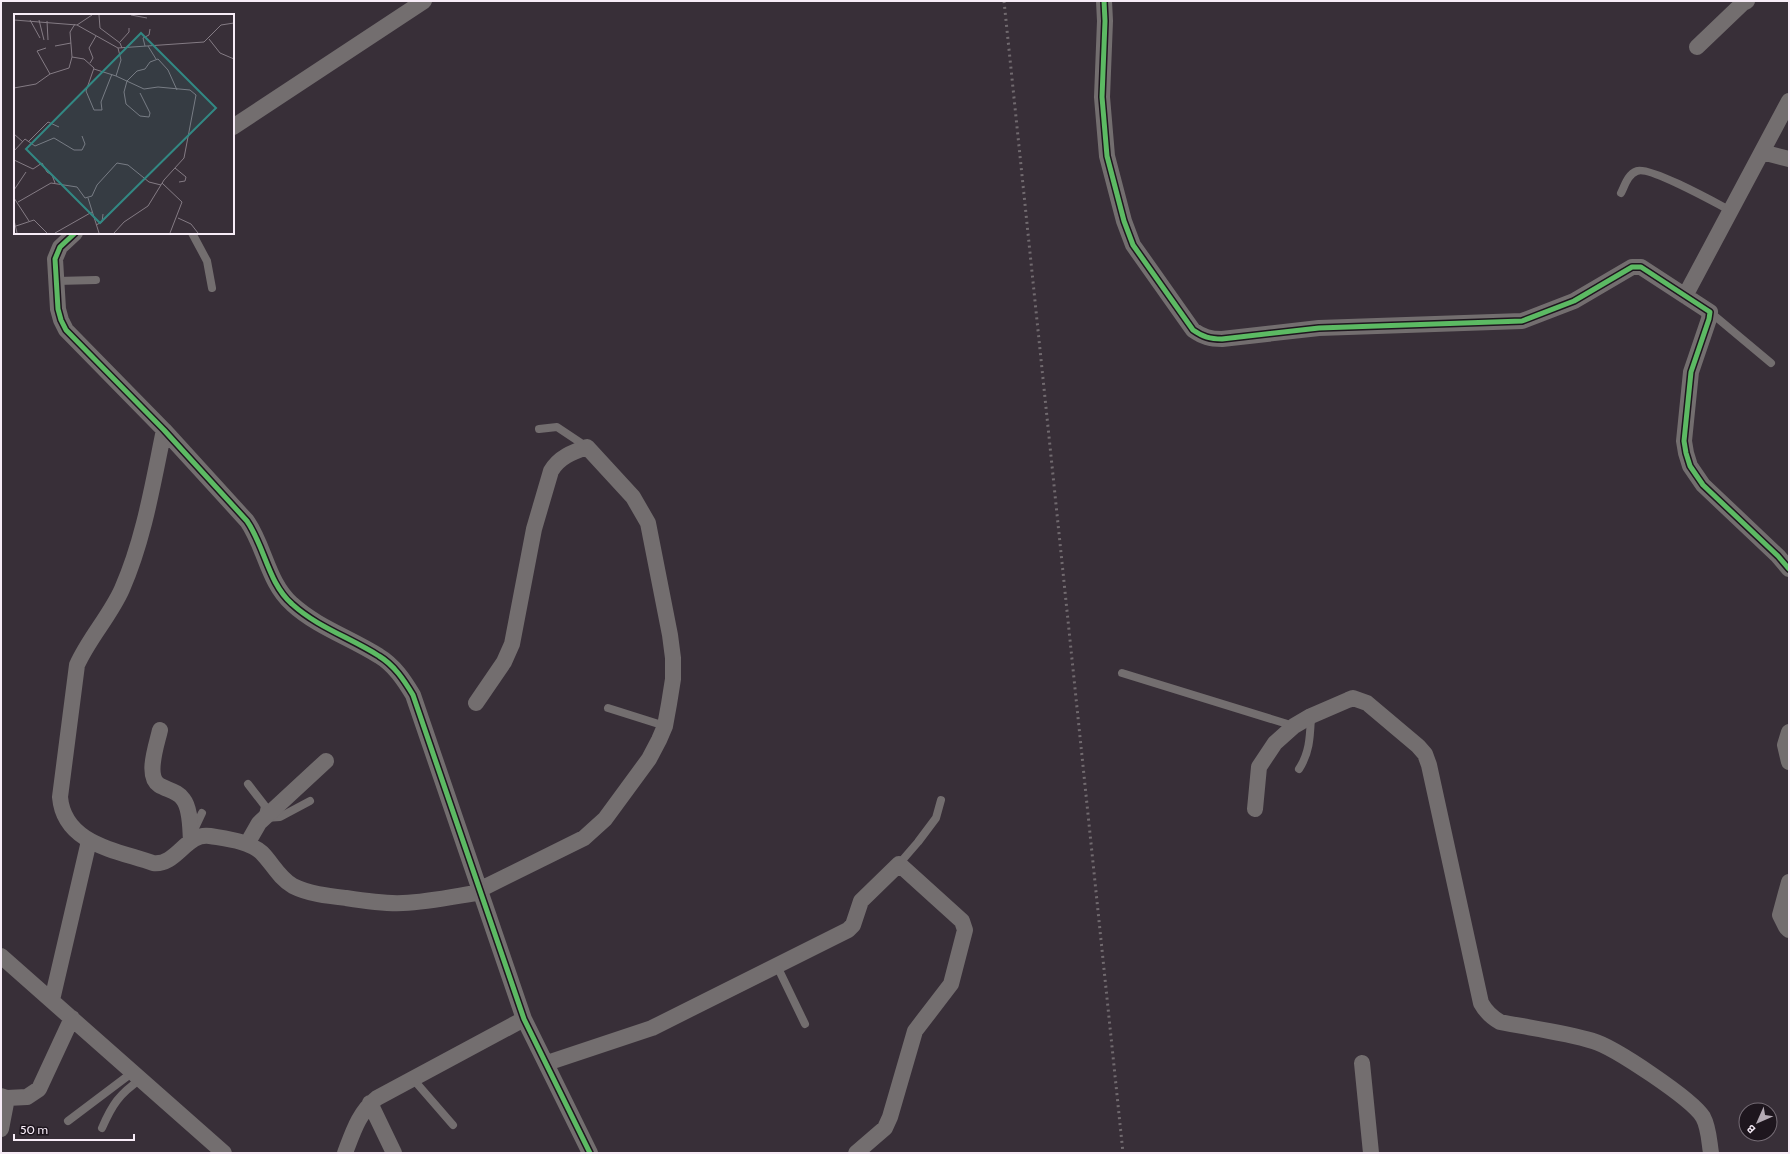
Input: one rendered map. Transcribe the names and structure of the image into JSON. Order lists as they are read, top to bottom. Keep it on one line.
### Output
{"scale_bar":"50 m","north":"bottom left"}
